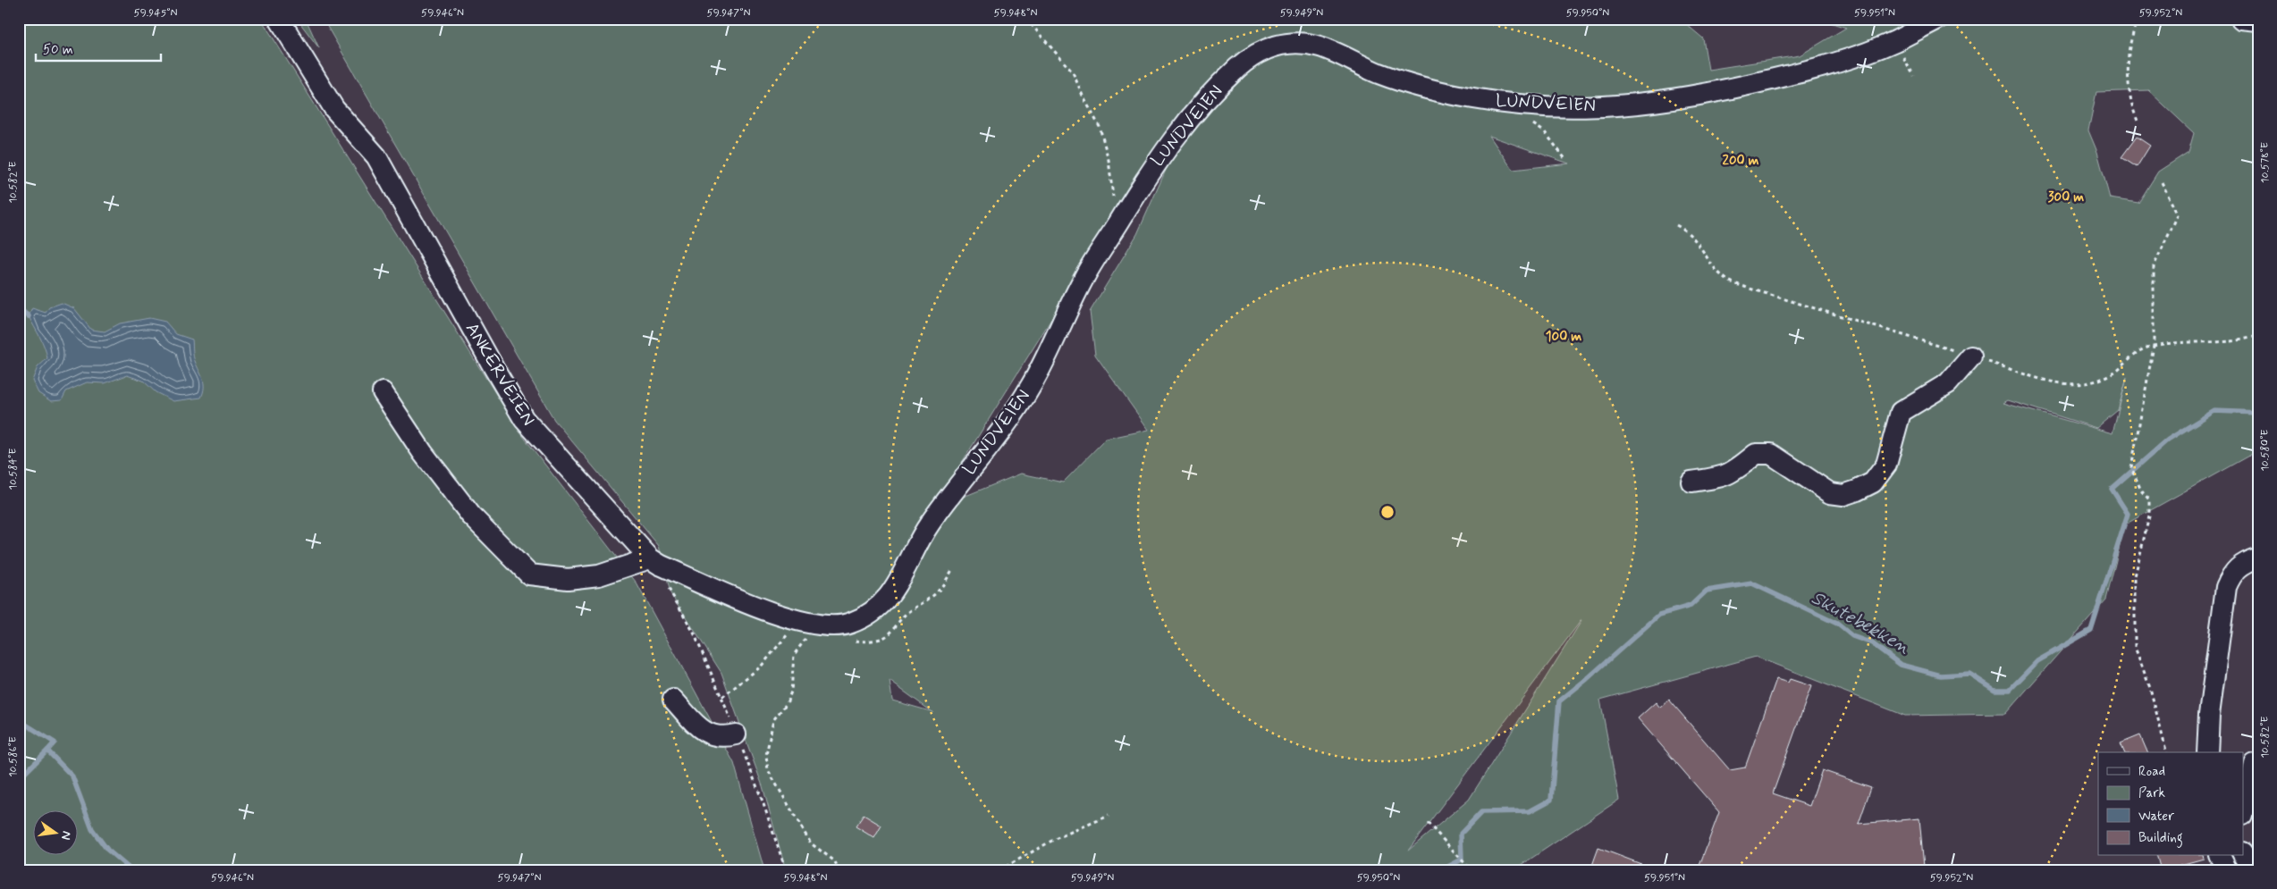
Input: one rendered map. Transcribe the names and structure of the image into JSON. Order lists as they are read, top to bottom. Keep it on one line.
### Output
{"streets":{"street":["LUNDVEIEN","ANKERVEIEN"]},"crossings":[["LUNDVEIEN","ANKERVEIEN"]],"water":["Skutebekken"],"legend":["Road","Park","Water","Building"],"scale_bar":"50 m","north":"right","coordinates":["59.945°N","59.946°N","59.947°N","59.948°N","59.949°N","59.950°N","59.951°N","59.952°N","10.578°E","10.582°E","10.580°E","10.584°E","10.586°E"],"rings":["200 m","300 m","100 m"]}
